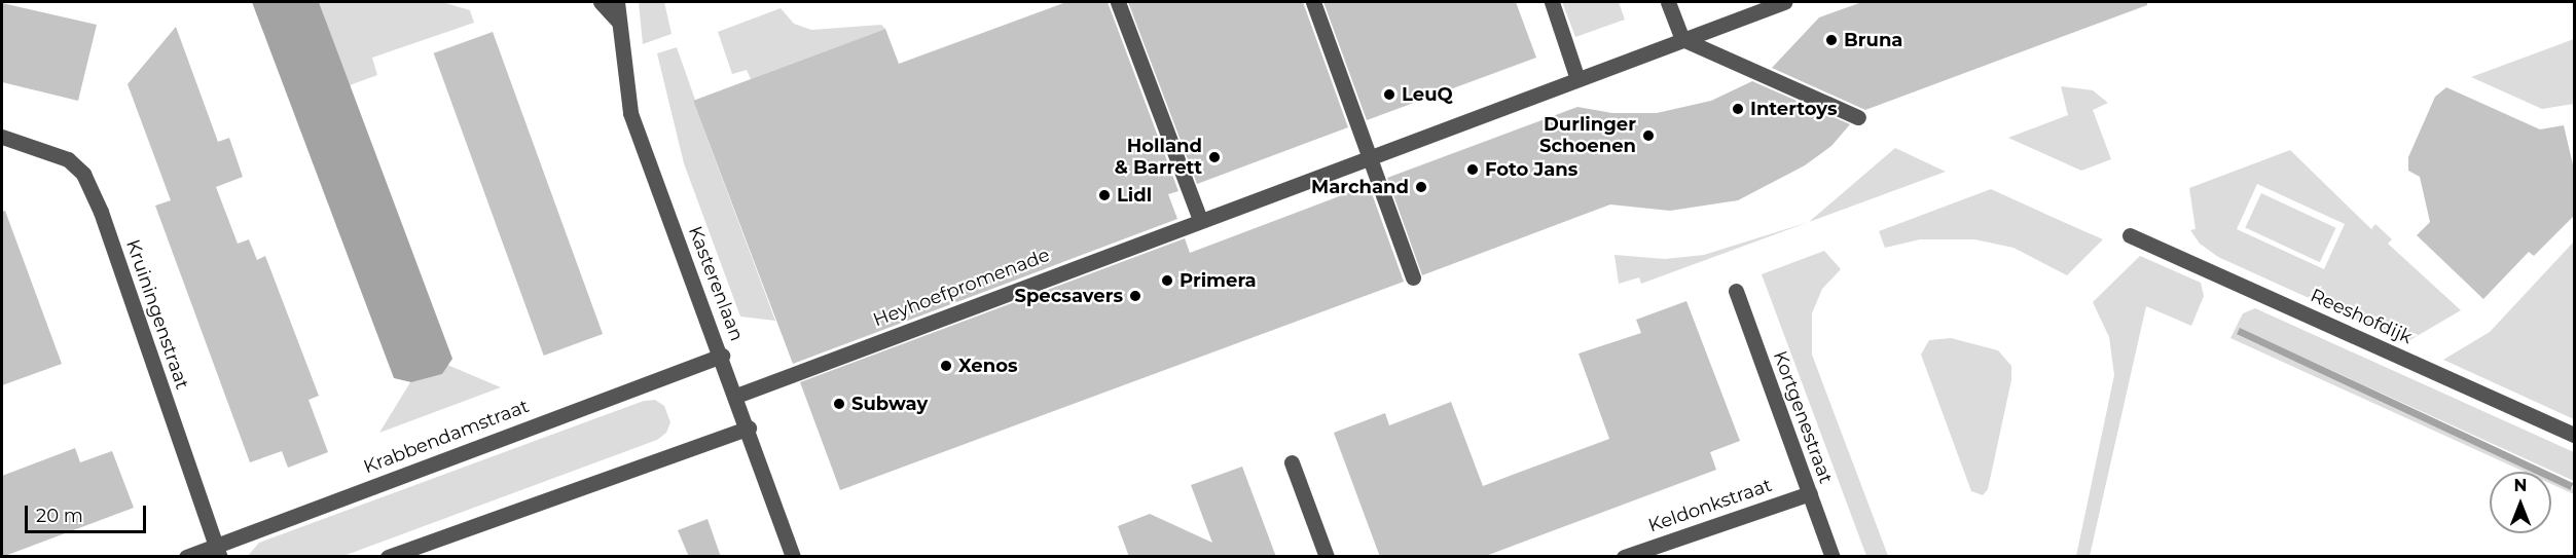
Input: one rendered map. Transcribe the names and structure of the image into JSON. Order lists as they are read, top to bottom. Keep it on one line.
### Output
{"streets":{"street":["Kasterenlaan","Heyhoefpromenade","Kruiningenstraat","Reeshofdijk","Kortgenestraat","Krabbendamstraat","Keldonkstraat"]},"crossings":[["Kasterenlaan","Heyhoefpromenade"],["Kasterenlaan","Krabbendamstraat"],["Kruiningenstraat","Krabbendamstraat"],["Kortgenestraat","Keldonkstraat"]],"places":["Bruna","LeuQ","Intertoys","Durlinger Schoenen","Holland & Barrett","Foto Jans","Marchand","Lidl","Primera","Specsavers","Xenos","Subway"],"scale_bar":"20 m","north":"top"}
